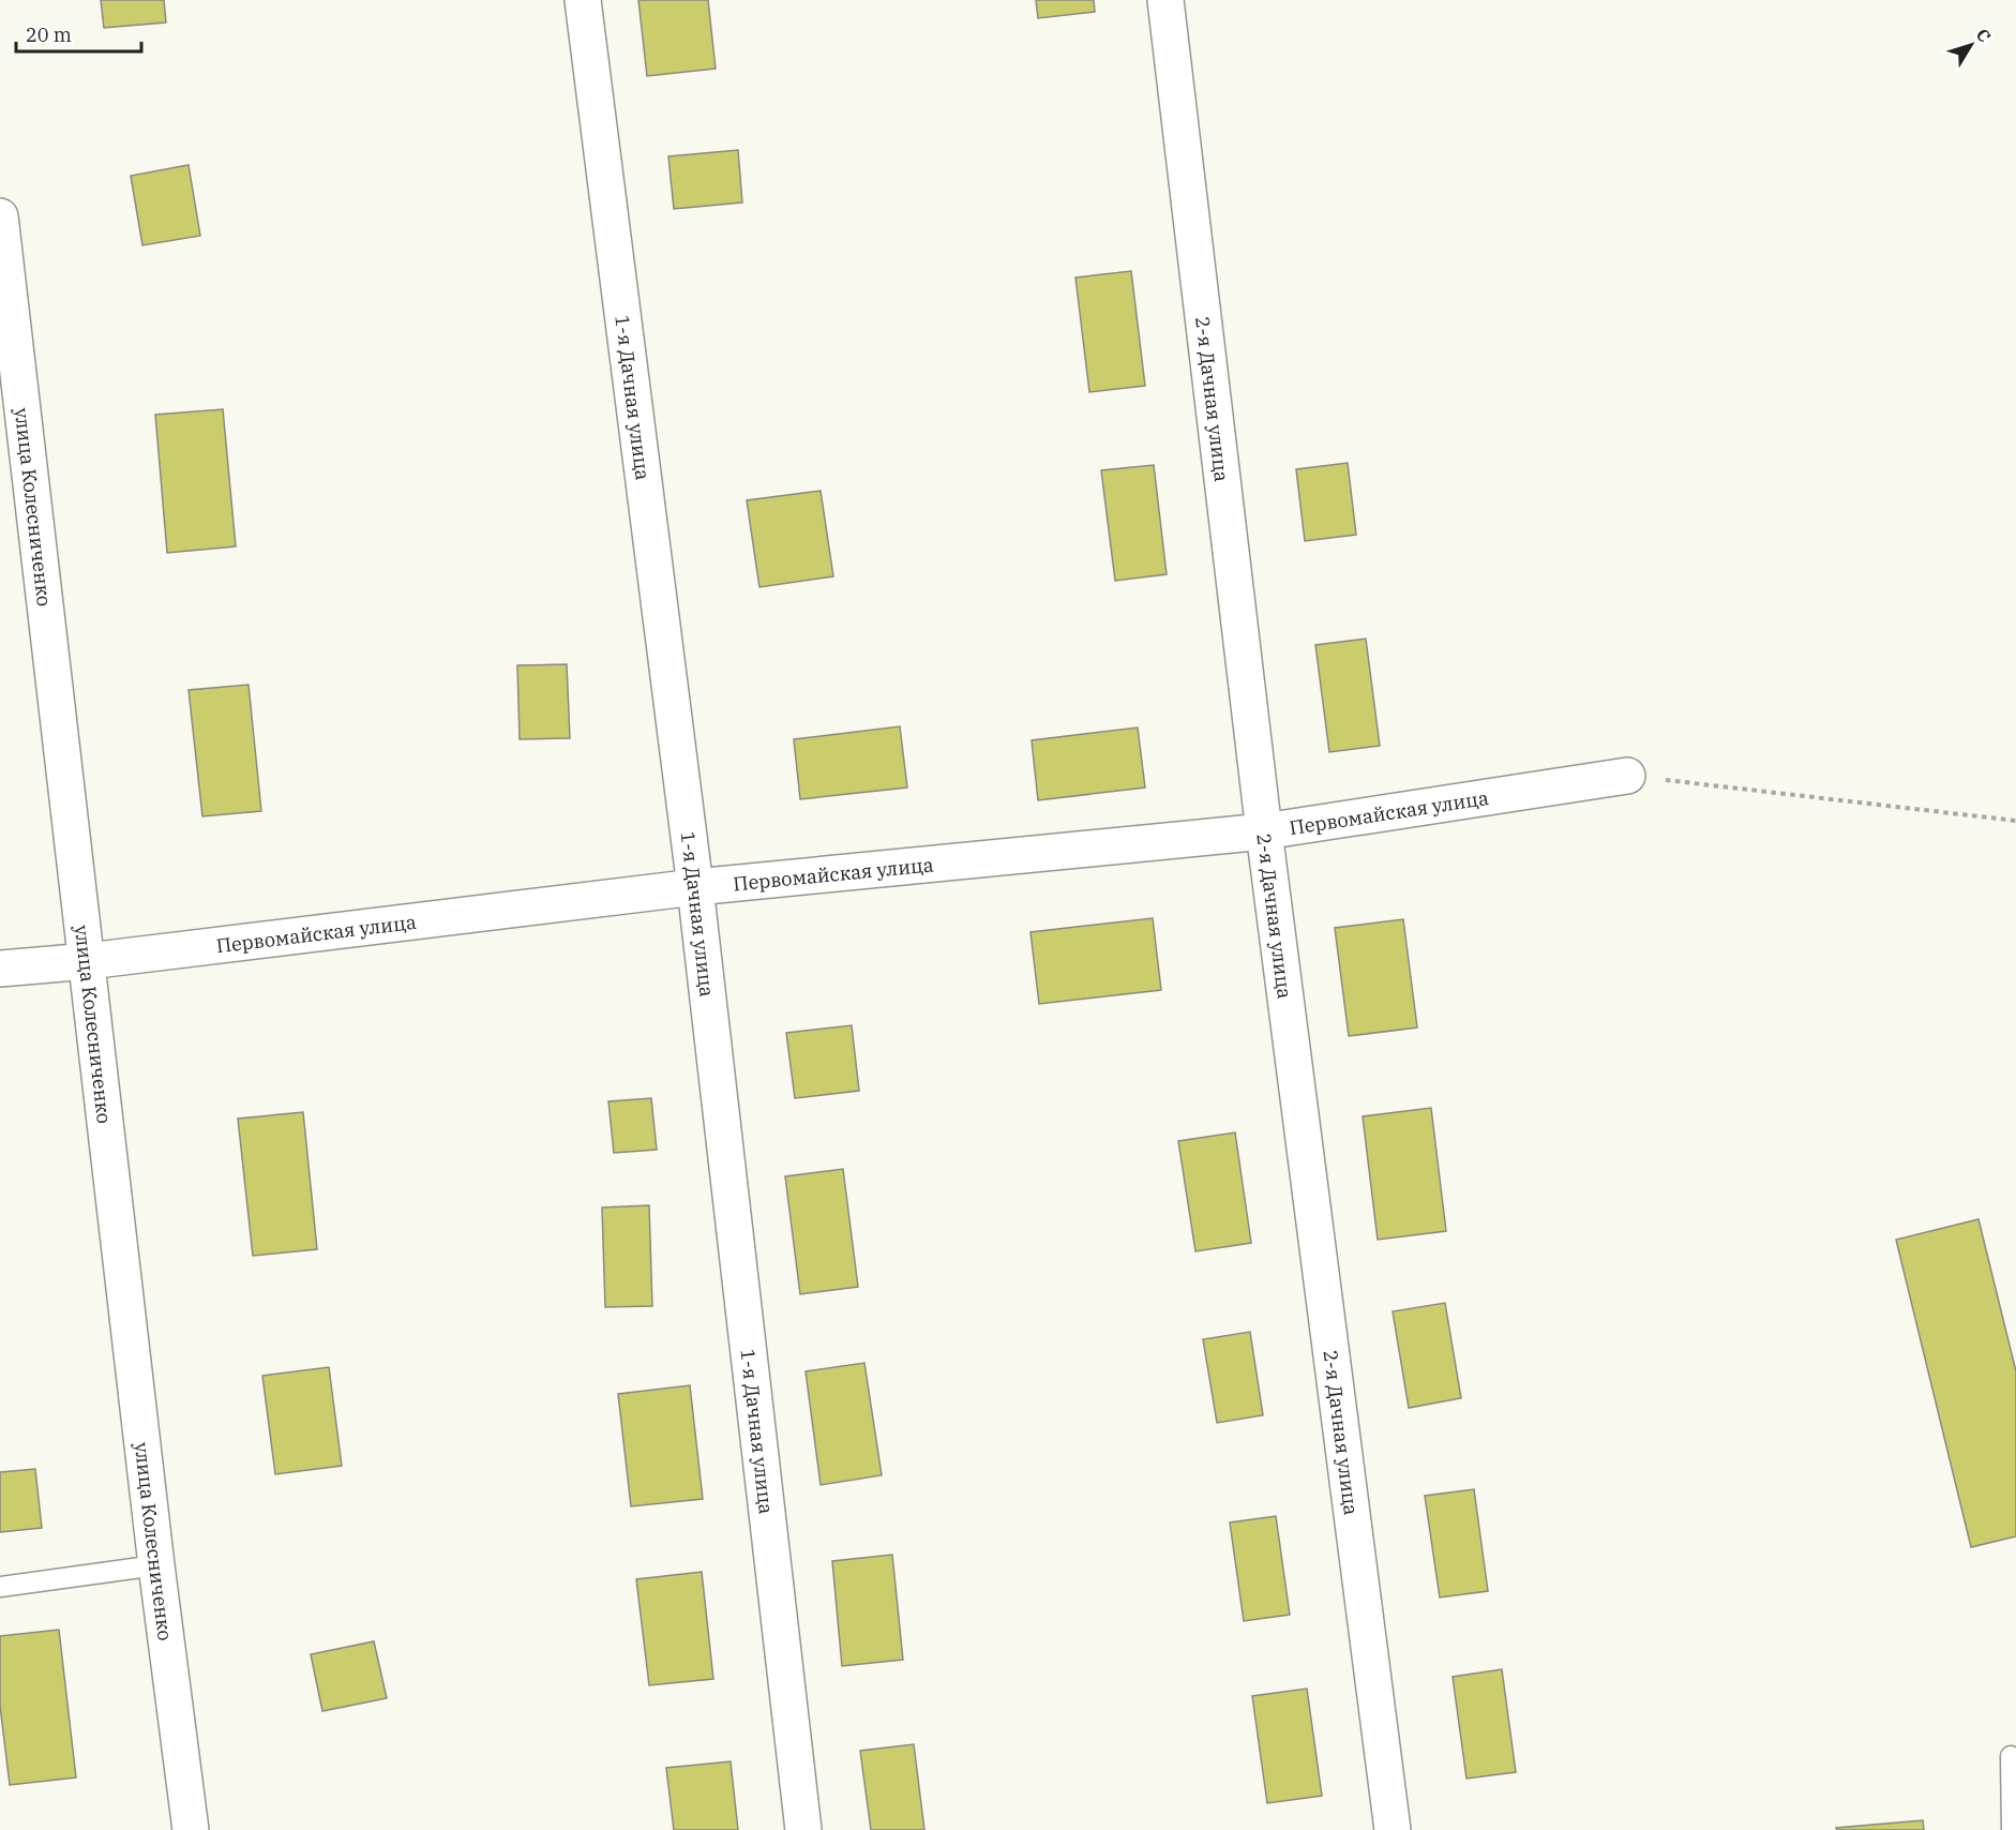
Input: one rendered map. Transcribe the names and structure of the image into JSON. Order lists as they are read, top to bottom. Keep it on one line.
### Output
{"streets":{"street":["1-я Дачная улица","2-я Дачная улица","улица Колесниченко","Первомайская улица"]},"crossings":[["1-я Дачная улица","Первомайская улица"],["2-я Дачная улица","Первомайская улица"],["улица Колесниченко","Первомайская улица"]],"scale_bar":"20 m","north":"top right"}
